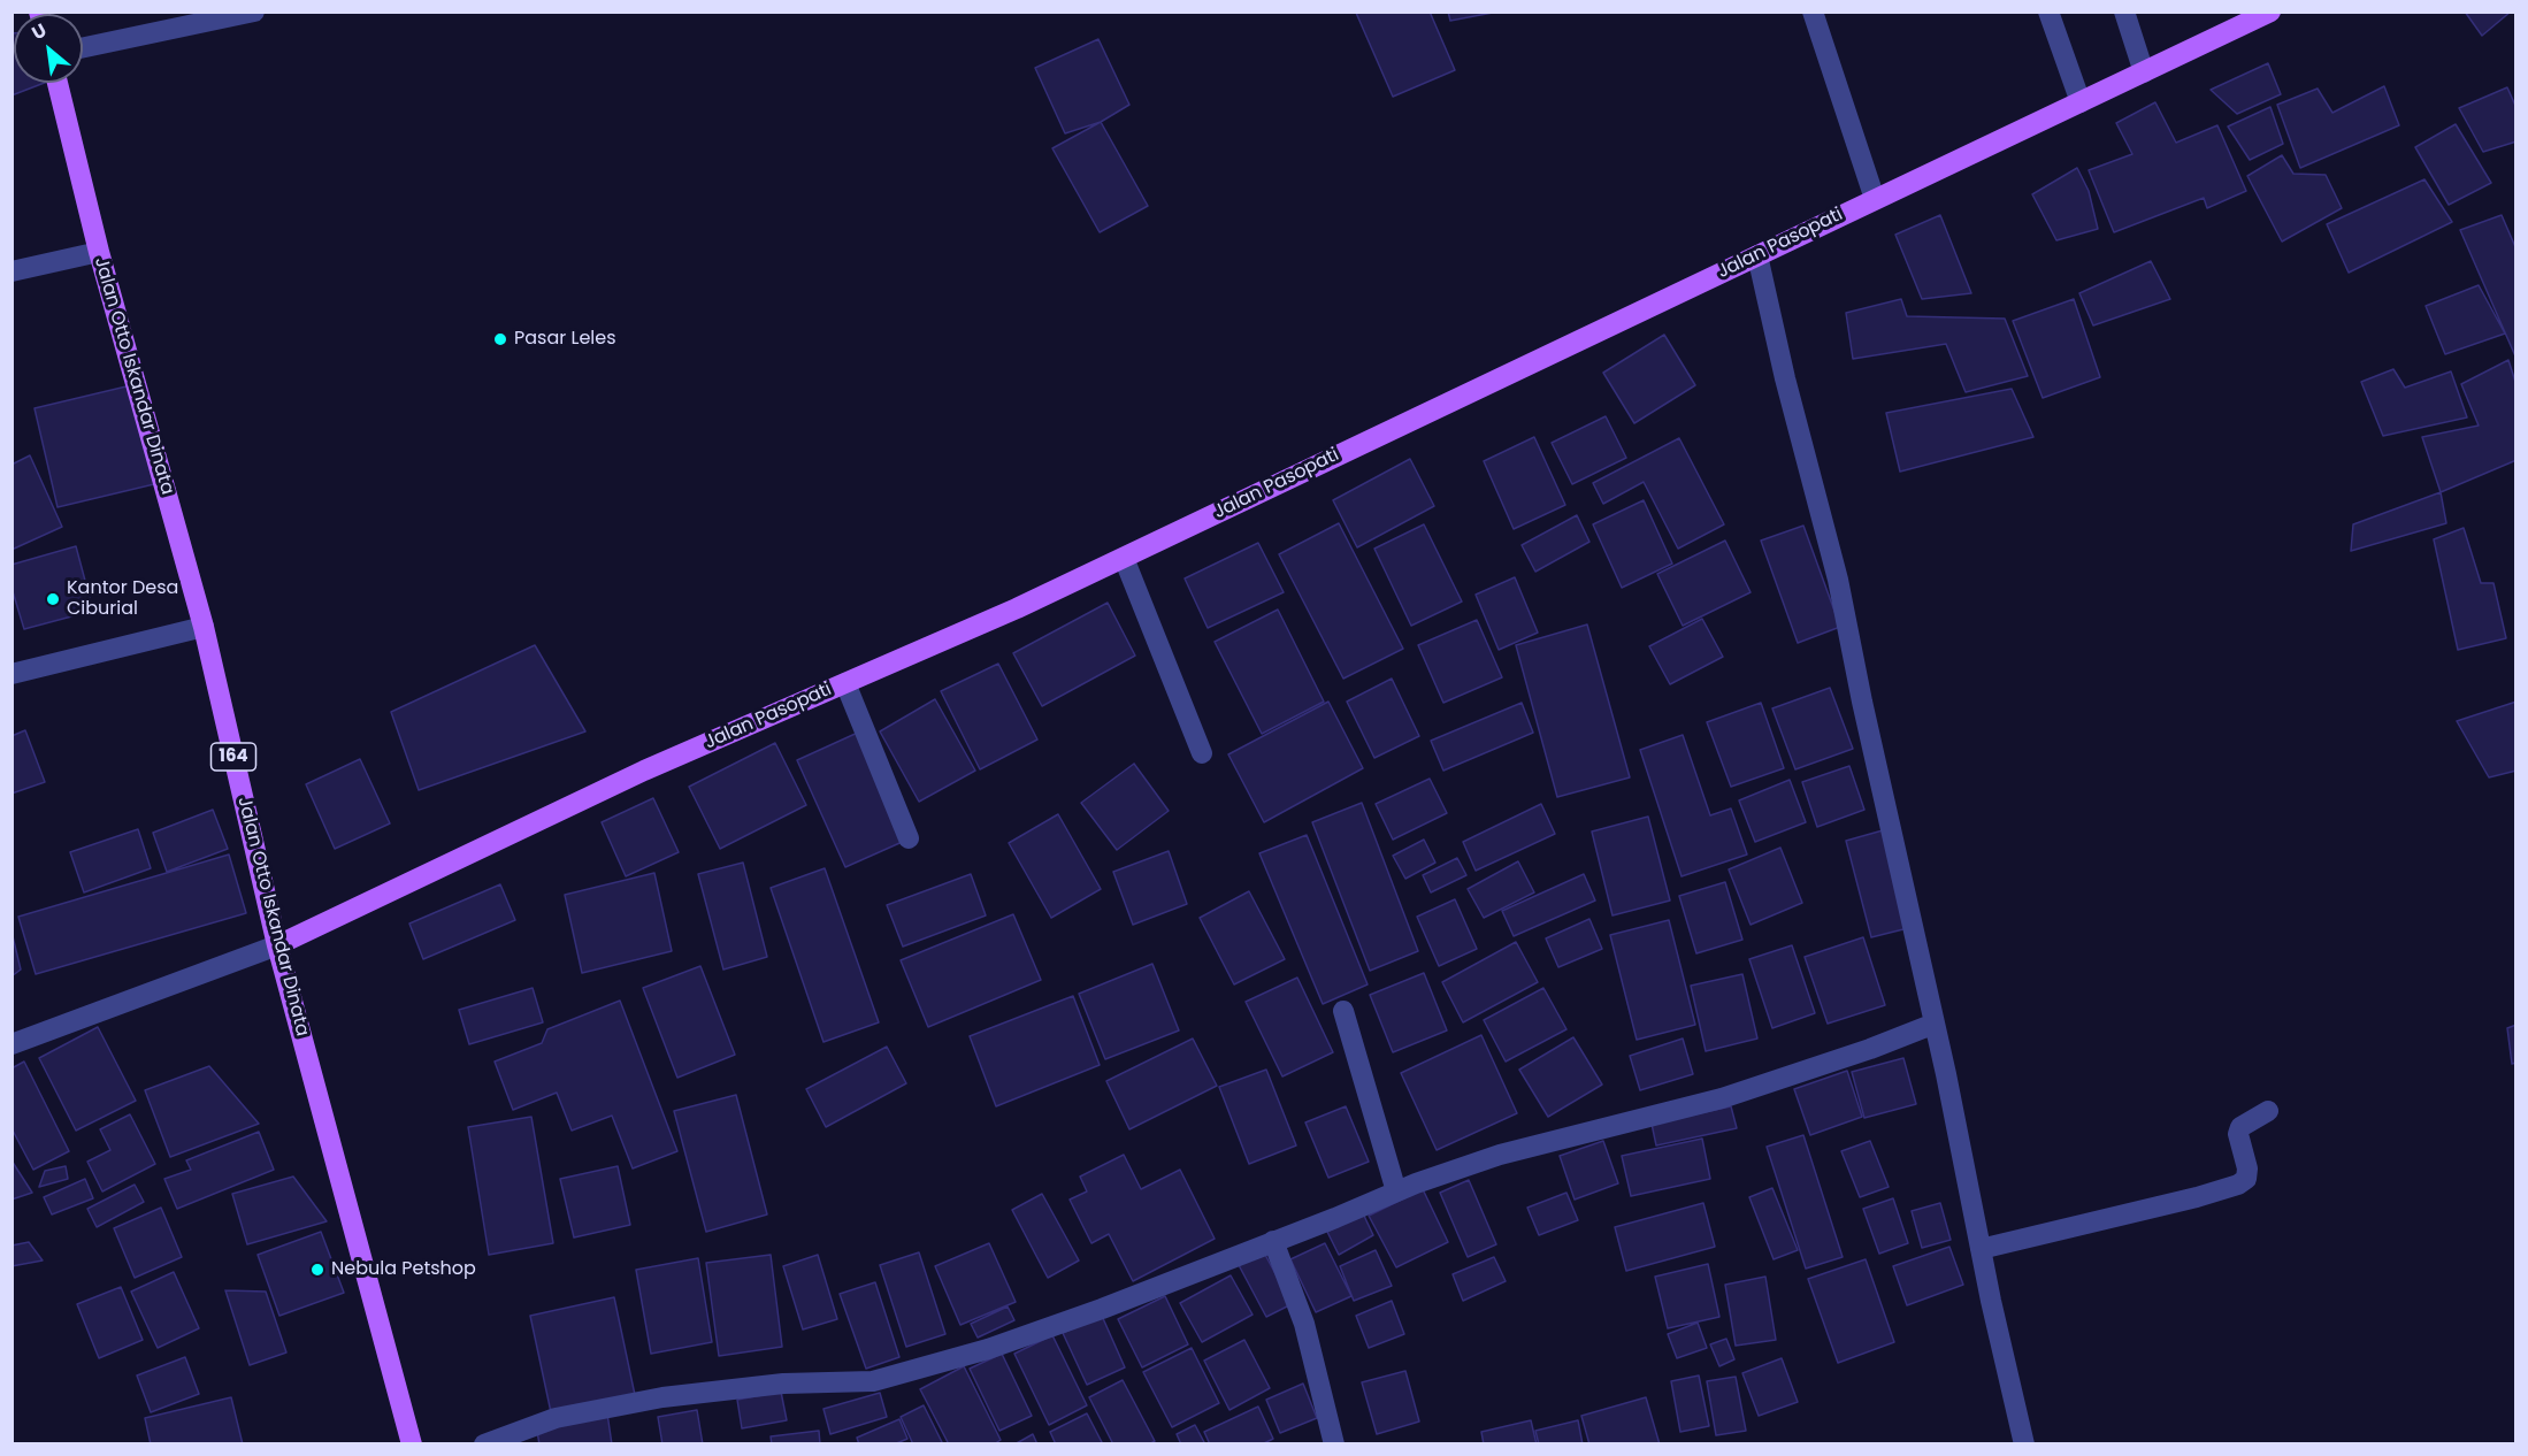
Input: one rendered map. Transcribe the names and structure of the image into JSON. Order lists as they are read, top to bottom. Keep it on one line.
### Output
{"streets":{"main road":["Jalan Pasopati","Jalan Otto Iskandar Dinata","164"]},"crossings":[["Jalan Pasopati","Jalan Otto Iskandar Dinata"]],"places":["Pasar Leles","Kantor Desa Ciburial","Nebula Petshop"],"north":"top left"}
